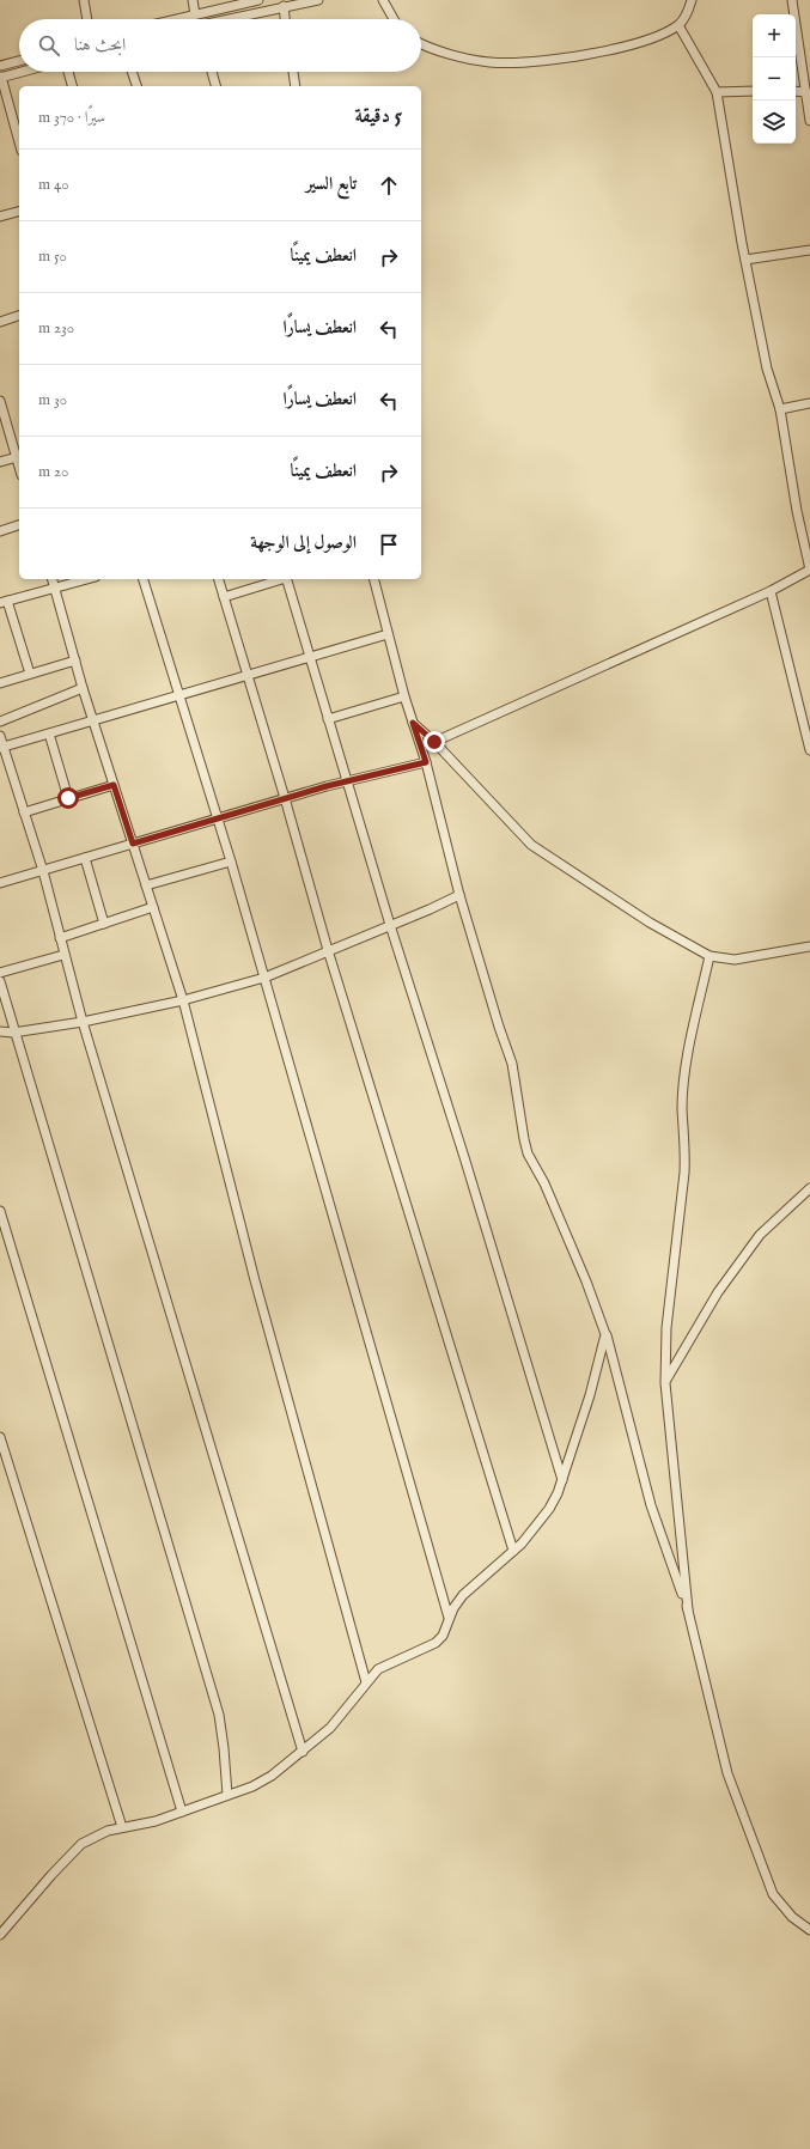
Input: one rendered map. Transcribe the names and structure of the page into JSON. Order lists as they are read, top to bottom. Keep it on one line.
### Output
{"page":{"map_buttons":["+","−"],"search":"ابحث هنا","heading":["5 دقيقة","سيرًا · 370 m"],"list":[["تابع السير","40 m"],["انعطف يمينًا","50 m"],["انعطف يسارًا","230 m"],["انعطف يسارًا","30 m"],["انعطف يمينًا","20 m"],"الوصول إلى الوجهة"]}}
